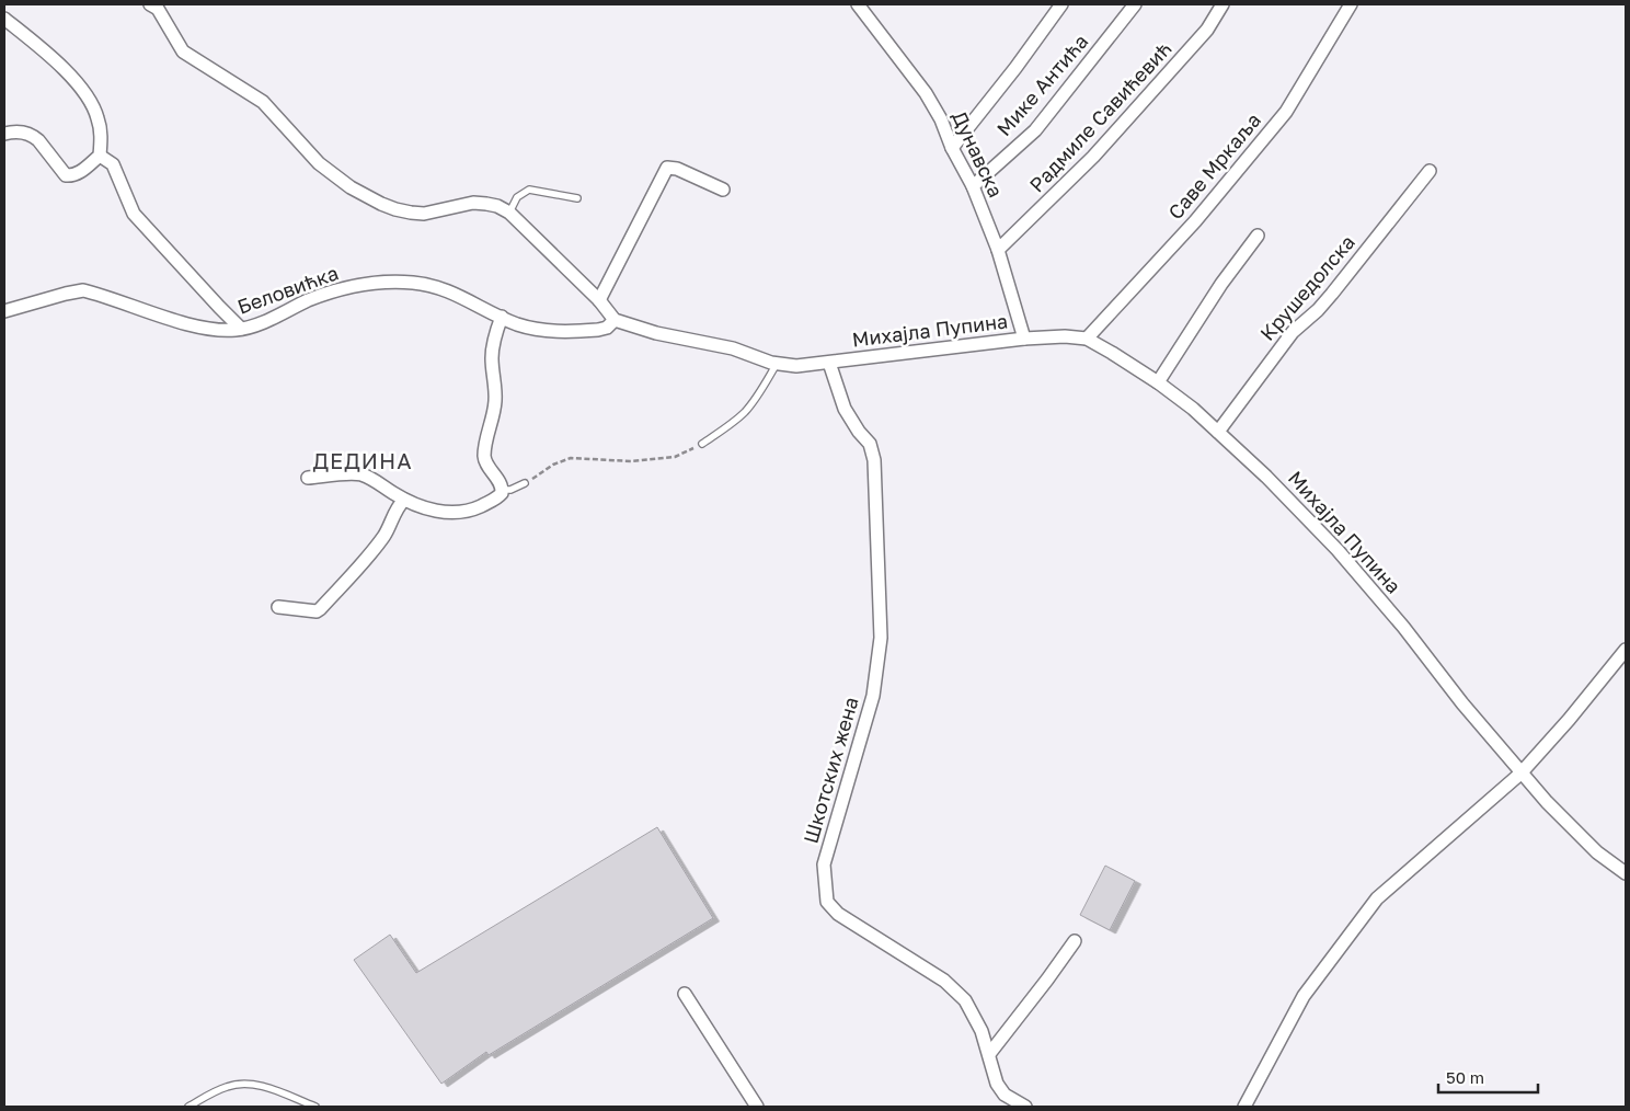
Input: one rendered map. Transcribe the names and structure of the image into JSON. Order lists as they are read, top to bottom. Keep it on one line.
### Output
{"streets":{"street":["Мике Антића","Радмиле Савићевић","Дунавска","Саве Мркаља","Крушедолска","Беловићка","Михајла Пупина","Шкотских жена"]},"crossings":[["Мике Антића","Дунавска"],["Радмиле Савићевић","Дунавска"],["Дунавска","Михајла Пупина"],["Саве Мркаља","Михајла Пупина"],["Крушедолска","Михајла Пупина"],["Беловићка","Михајла Пупина"],["Михајла Пупина","Шкотских жена"]],"districts":["ДЕДИНА"],"scale_bar":"50 m"}
